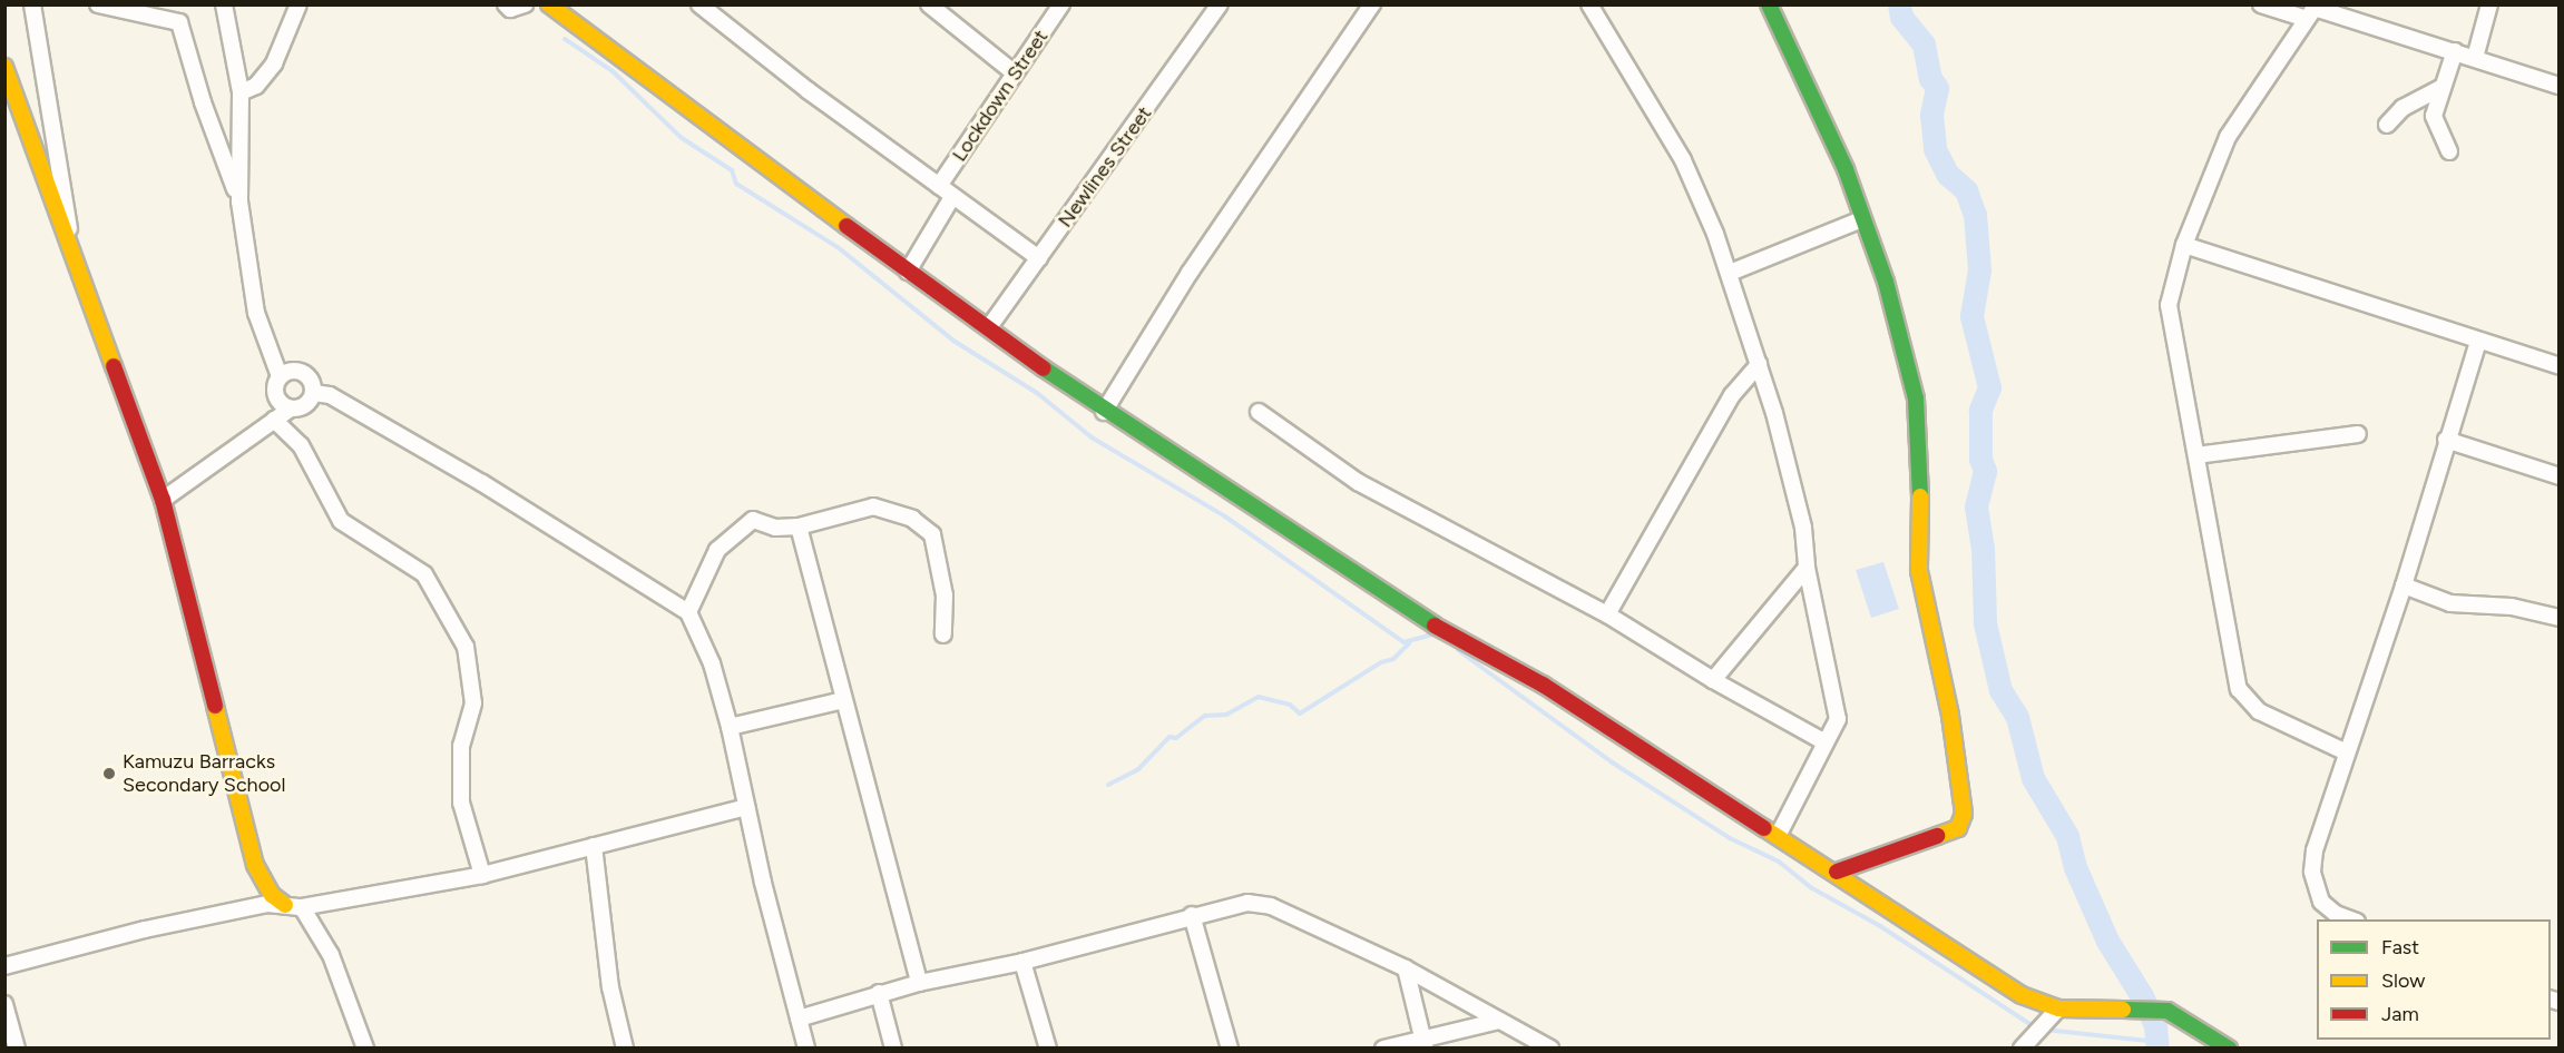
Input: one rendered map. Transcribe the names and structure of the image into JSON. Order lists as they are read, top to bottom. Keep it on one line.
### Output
{"streets":{"street":["Lockdown Street","Newlines Street"]},"places":["Kamuzu Barracks Secondary School"],"legend":["Fast","Slow","Jam"]}
